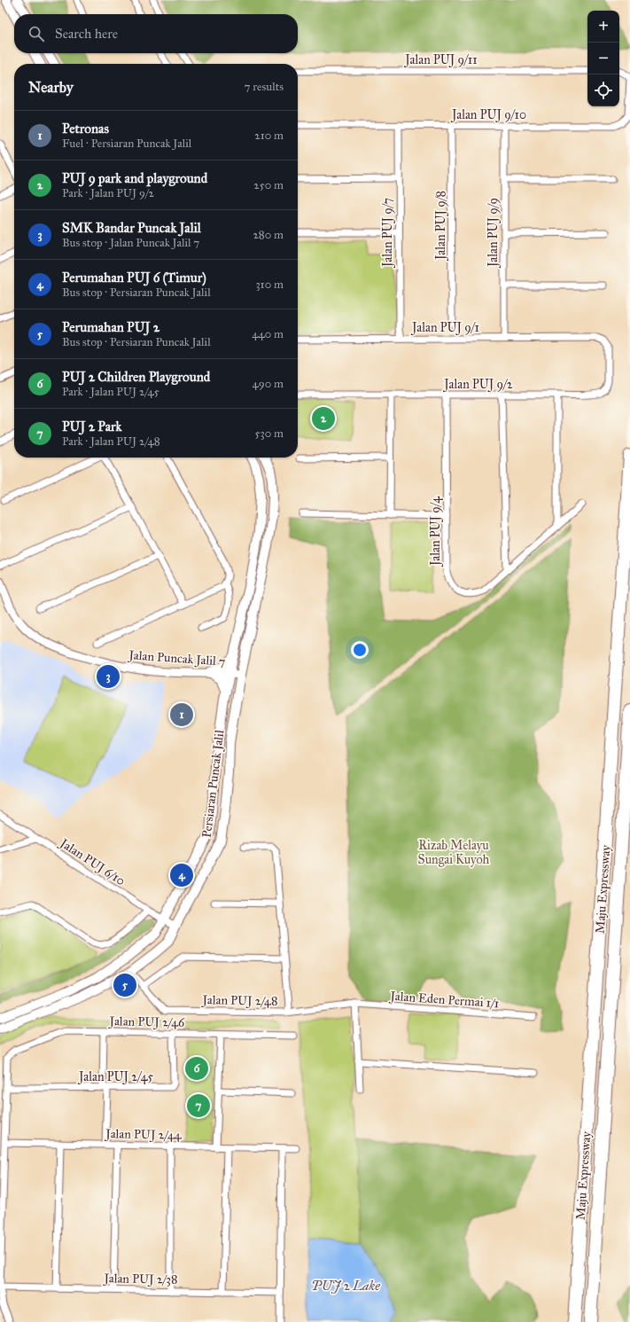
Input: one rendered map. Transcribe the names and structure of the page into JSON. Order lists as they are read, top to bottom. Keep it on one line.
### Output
{"streets":{"highway":["Maju Expressway"],"main road":["Persiaran Puncak Jalil"],"street":["Jalan PUJ 9/11","Jalan PUJ 9/10","Jalan PUJ 9/8","Jalan PUJ 9/7","Jalan PUJ 9/9","Jalan PUJ 9/1","Jalan PUJ 9/2","Jalan PUJ 9/4","Jalan Puncak Jalil 7","Jalan PUJ 6/10","Jalan Eden Permai 1/1","Jalan PUJ 2/48","Jalan PUJ 2/46","Jalan PUJ 2/45","Jalan PUJ 2/44","Jalan PUJ 2/38"]},"crossings":[["Jalan PUJ 9/10","Jalan PUJ 9/8"],["Jalan PUJ 9/10","Jalan PUJ 9/7"],["Jalan PUJ 9/10","Jalan PUJ 9/9"],["Jalan PUJ 9/7","Jalan PUJ 9/1"],["Jalan PUJ 9/9","Jalan PUJ 9/1"],["Jalan PUJ 9/1","Jalan PUJ 9/2"],["Jalan PUJ 9/2","Jalan PUJ 9/4"],["Jalan Puncak Jalil 7","Persiaran Puncak Jalil"],["Persiaran Puncak Jalil","Jalan PUJ 6/10"],["Persiaran Puncak Jalil","Jalan PUJ 2/48"],["Jalan Eden Permai 1/1","Jalan PUJ 2/48"],["Jalan PUJ 2/46","Jalan PUJ 2/45"]],"water":["PUJ 2 Lake"],"parks":["Rizab Melayu Sungai Kuyoh"],"page":{"map_buttons":["+","−"],"search":"Search here","heading":["Nearby","7 results"],"list":[{"mark":"1","name":"Petronas","note":"Fuel · Persiaran Puncak Jalil","value":"210 m"},{"mark":"2","name":"PUJ 9 park and playground","note":"Park · Jalan PUJ 9/2","value":"250 m"},{"mark":"3","name":"SMK Bandar Puncak Jalil","note":"Bus stop · Jalan Puncak Jalil 7","value":"280 m"},{"mark":"4","name":"Perumahan PUJ 6 (Timur)","note":"Bus stop · Persiaran Puncak Jalil","value":"310 m"},{"mark":"5","name":"Perumahan PUJ 2","note":"Bus stop · Persiaran Puncak Jalil","value":"440 m"},{"mark":"6","name":"PUJ 2 Children Playground","note":"Park · Jalan PUJ 2/45","value":"490 m"},{"mark":"7","name":"PUJ 2 Park","note":"Park · Jalan PUJ 2/48","value":"530 m"}],"pins":["2","3","1","4","5","6","7"]}}
